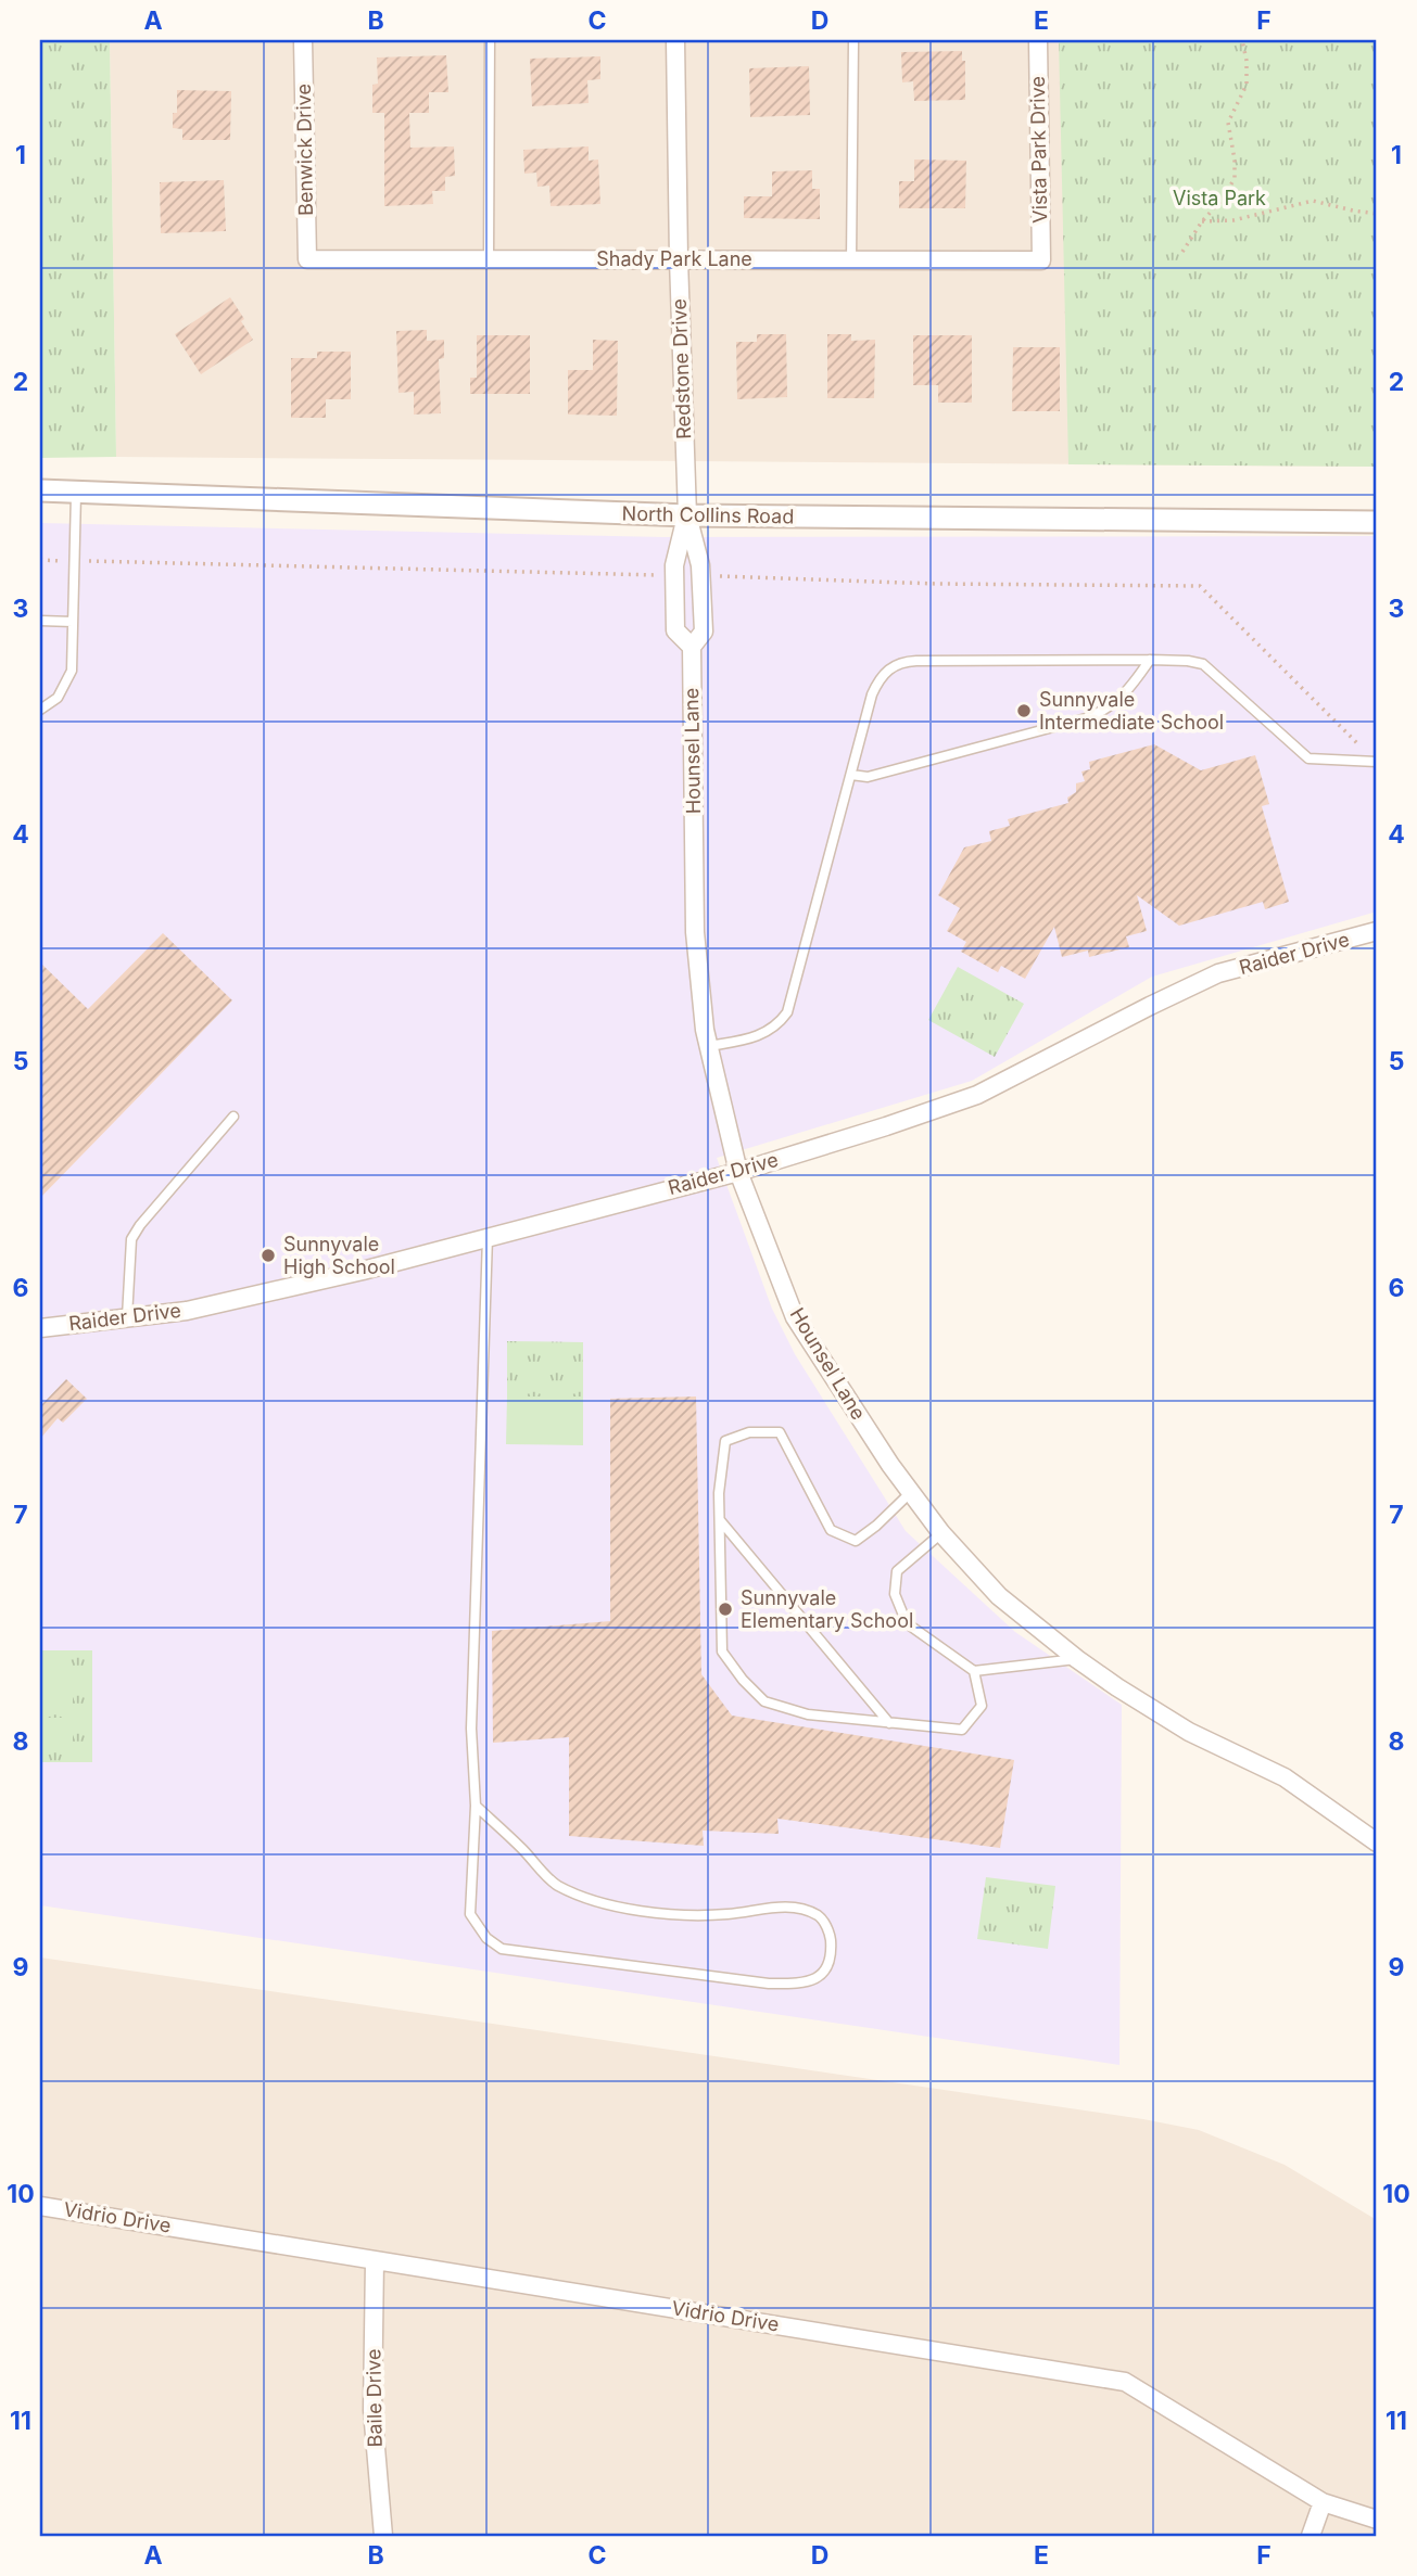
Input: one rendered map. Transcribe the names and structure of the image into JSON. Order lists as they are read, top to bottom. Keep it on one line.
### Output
{"streets":{"street":["Benwick Drive","Vista Park Drive","Shady Park Lane","Redstone Drive","North Collins Road","Hounsel Lane","Raider Drive","Vidrio Drive","Baile Drive"]},"crossings":[["Benwick Drive","Shady Park Lane"],["Vista Park Drive","Shady Park Lane"],["Shady Park Lane","Redstone Drive"],["Redstone Drive","North Collins Road"],["Redstone Drive","Hounsel Lane"],["North Collins Road","Hounsel Lane"],["Hounsel Lane","Raider Drive"],["Vidrio Drive","Baile Drive"]],"parks":["Vista Park"],"places":["Sunnyvale Intermediate School","Sunnyvale High School","Sunnyvale Elementary School"],"grid":{"columns":["A","B","C","D","E","F"],"rows":["1","2","3","4","5","6","7","8","9","10","11"]}}
